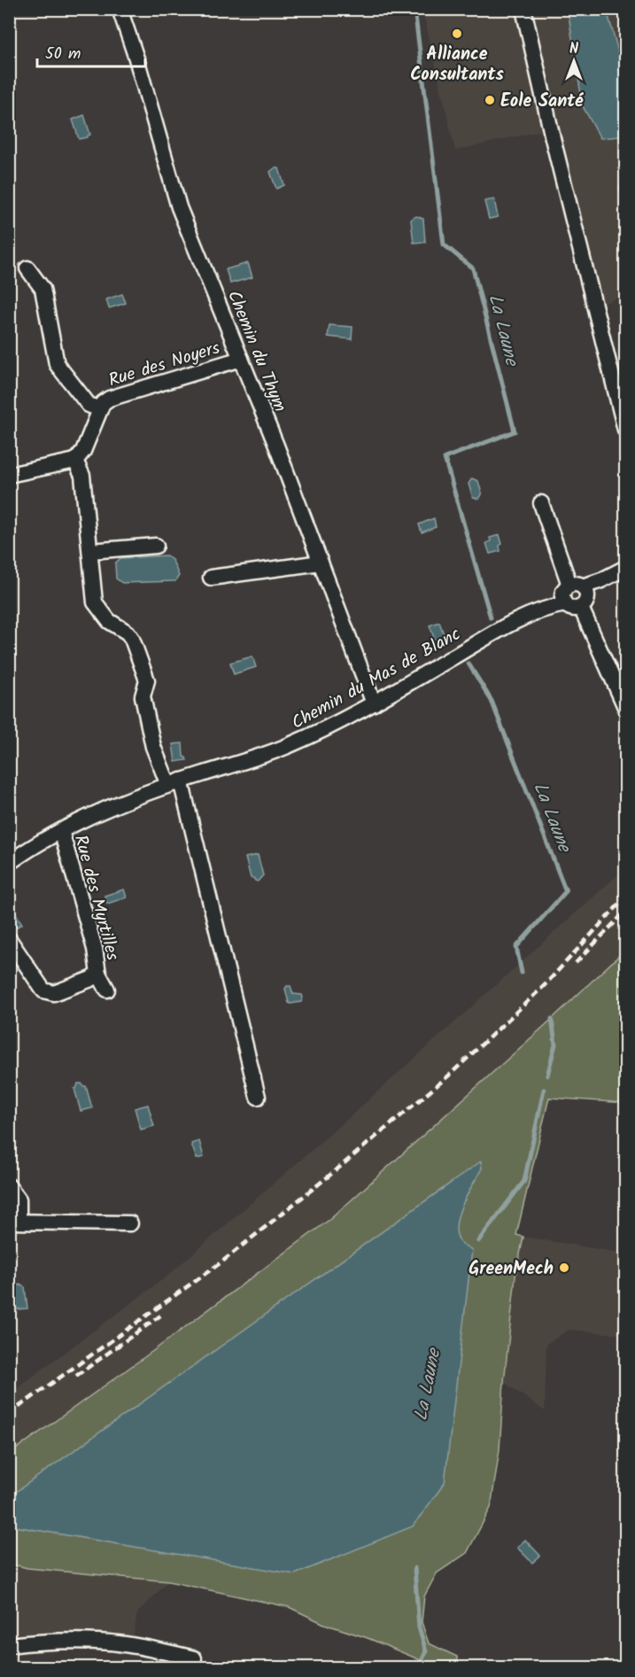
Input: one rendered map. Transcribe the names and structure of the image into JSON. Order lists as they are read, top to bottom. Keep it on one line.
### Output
{"streets":{"street":["Chemin du Thym","Rue des Noyers","Chemin du Mas de Blanc","Rue des Myrtilles"]},"crossings":[["Chemin du Thym","Rue des Noyers"],["Chemin du Thym","Chemin du Mas de Blanc"],["Chemin du Mas de Blanc","Rue des Myrtilles"]],"water":["La Laune"],"places":["Alliance Consultants","Eole Santé","GreenMech"],"scale_bar":"50 m","north":"top"}
